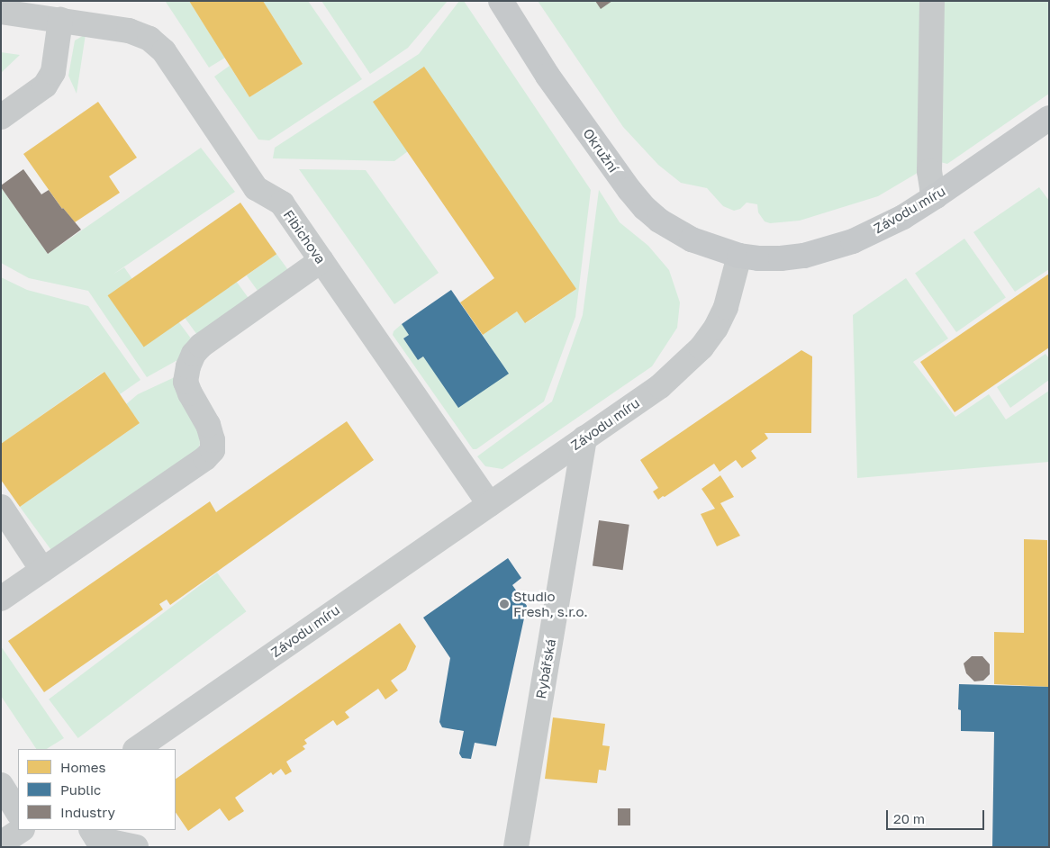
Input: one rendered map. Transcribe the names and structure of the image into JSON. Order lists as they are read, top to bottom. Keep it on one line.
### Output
{"streets":{"main road":["Okružní","Závodu míru"],"street":["Fibichova","Rybářská"]},"crossings":[["Okružní","Závodu míru"],["Závodu míru","Fibichova"],["Závodu míru","Rybářská"]],"places":["Studio Fresh, s.r.o."],"legend":["Homes","Public","Industry"],"scale_bar":"20 m"}
